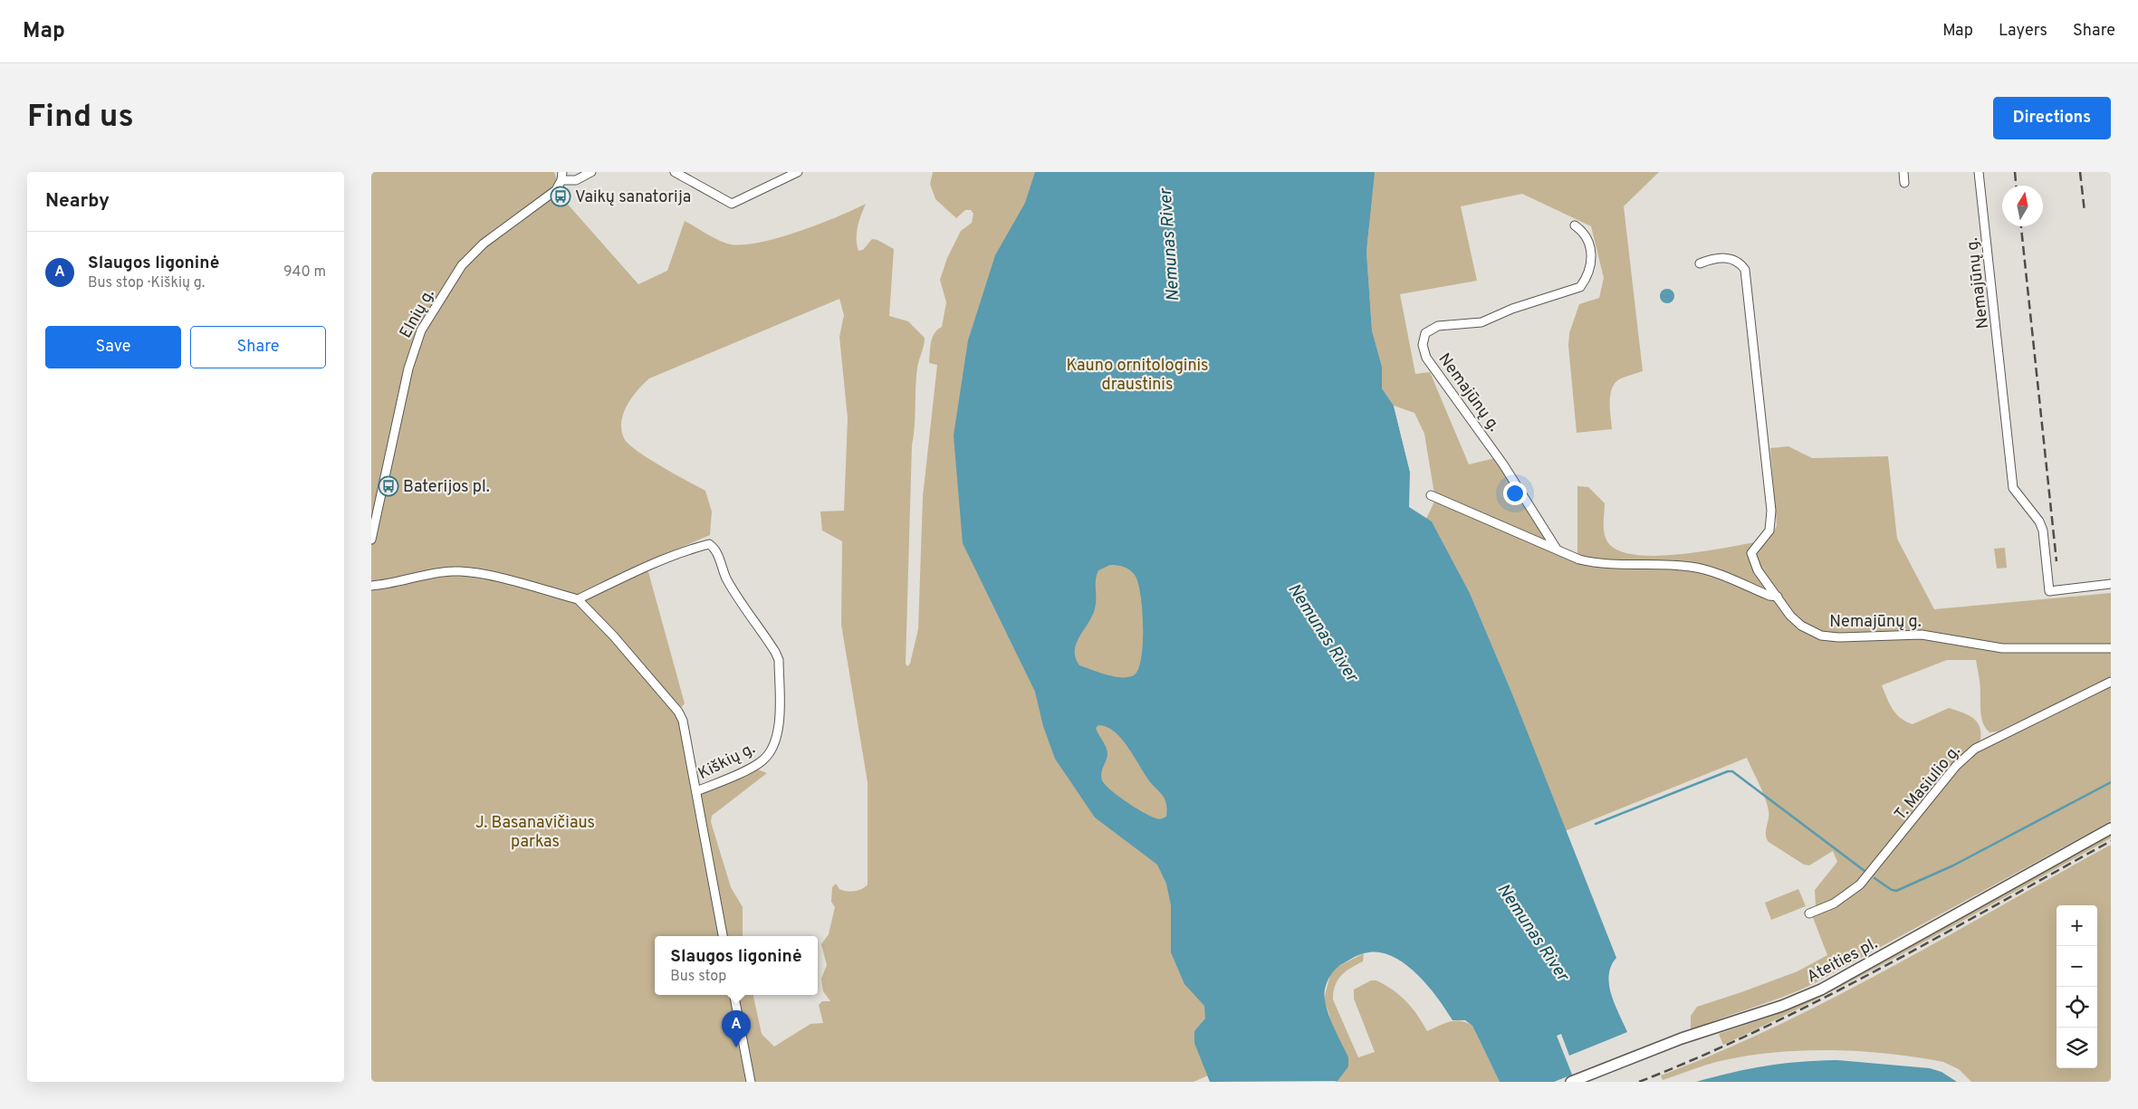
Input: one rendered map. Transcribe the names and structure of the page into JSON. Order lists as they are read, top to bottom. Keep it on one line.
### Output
{"streets":{"main road":["Ateities pl."],"street":["Nemajūnų g.","Elnių g.","Kiškių g.","T. Masiulio g."]},"water":["Nemunas River"],"parks":["Kauno ornitologinis draustinis","J. Basanavičiaus parkas"],"places":{"bus stop":["Vaikų sanatorija","Baterijos pl."]},"north":"top","page":{"header":"Map","nav":["Map","Layers","Share"],"buttons":["Directions",["Save","Share"]],"title":"Find us","heading":"Nearby","list":[{"mark":"A","name":"Slaugos ligoninė","note":"Bus stop · Kiškių g.","value":"940 m"}],"map_buttons":["+","−"],"popup":["Slaugos ligoninė","Bus stop"],"pins":"A"}}
